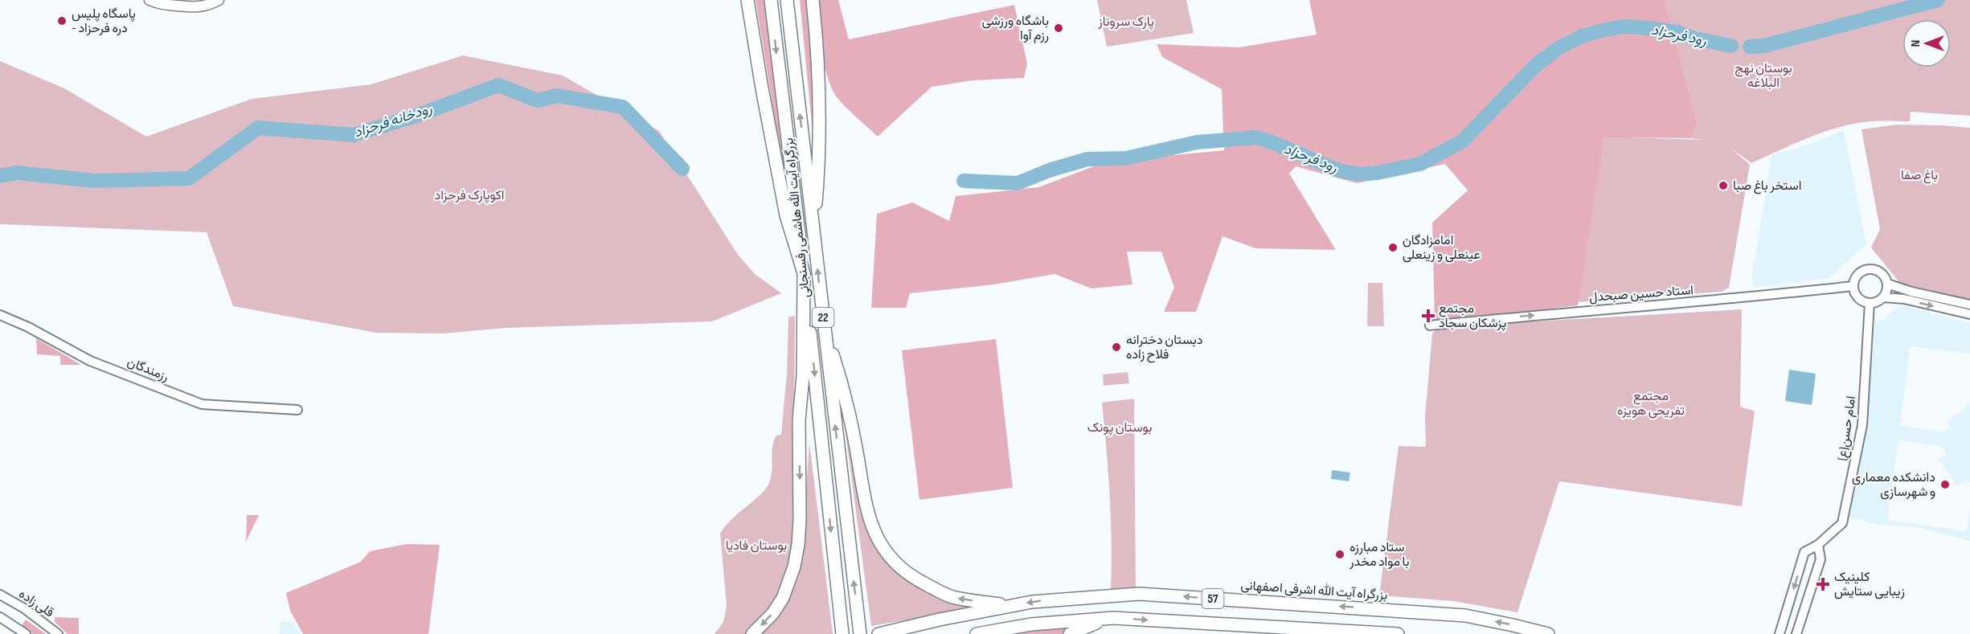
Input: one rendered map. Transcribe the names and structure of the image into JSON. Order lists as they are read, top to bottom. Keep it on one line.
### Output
{"streets":{"highway":["بزرگراه آیت الله هاشمی رفسنجانی","22","بزرگراه آیت الله اشرفی اصفهانی","57"],"street":["استاد حسین صبحدل","رزمندگان","امام حسن(ع)","قلی زاده"]},"crossings":[["استاد حسین صبحدل","امام حسن(ع)"]],"one_way":["استاد حسین صبحدل"],"water":["رود فرحزاد","رودخانه فرحزاد"],"parks":["پارک سروناز","بوستان نهج البلاغه","باغ صفا","اکوپارک فرحزاد","مجتمع تفریحی هویزه","بوستان پونک","بوستان فادیا"],"places":{"other":["پاسگاه پلیس - دره فرحزاد","باشگاه ورزشی رزم آوا","استخر باغ صبا","امامزادگان عینعلی و زینعلی","دبستان دخترانه فلاح زاده","دانشکده معماری و شهرسازی","ستاد مبارزه با مواد مخدر"],"health":["مجتمع پزشکان سجاد","کلینیک زیبایی ستایش"]},"north":"left"}
